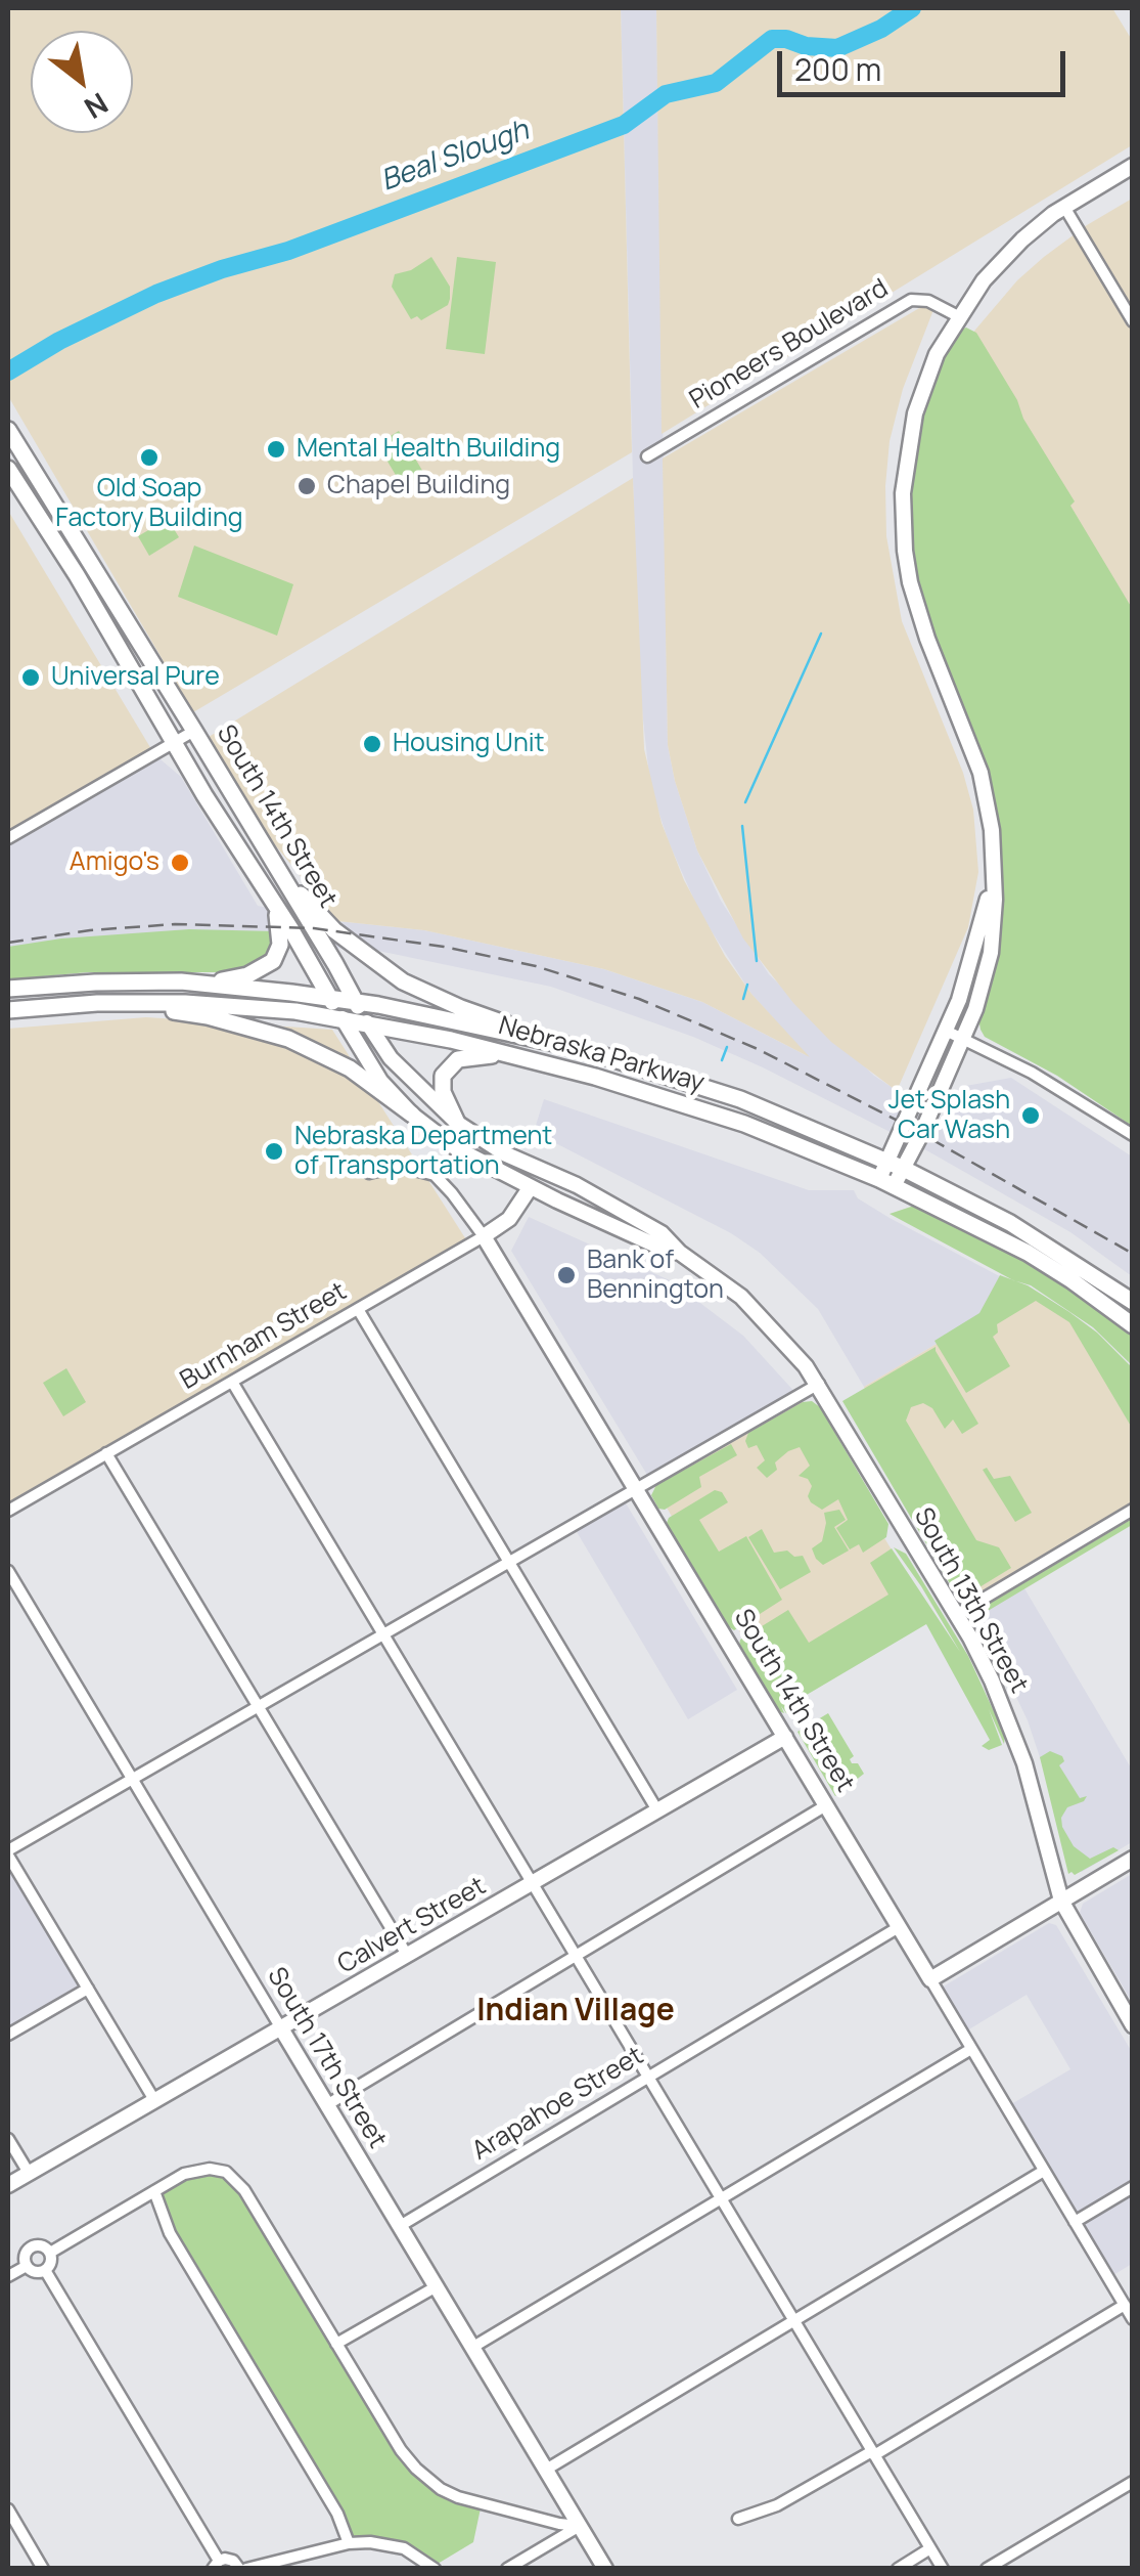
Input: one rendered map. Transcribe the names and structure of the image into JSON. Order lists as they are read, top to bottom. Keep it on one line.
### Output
{"streets":{"main road":["South 14th Street","Nebraska Parkway","Burnham Street","South 13th Street","Calvert Street","South 17th Street"],"street":["Pioneers Boulevard","Arapahoe Street"]},"crossings":[["South 14th Street","Nebraska Parkway"],["South 14th Street","Burnham Street"],["South 14th Street","South 13th Street"],["South 14th Street","Calvert Street"],["South 14th Street","Arapahoe Street"],["Nebraska Parkway","South 13th Street"],["Burnham Street","South 13th Street"],["Calvert Street","South 17th Street"],["South 17th Street","Arapahoe Street"]],"districts":["Indian Village"],"water":["Beal Slough"],"places":["Mental Health Building","Old Soap Factory Building","Chapel Building","Universal Pure","Housing Unit","Amigo's","Jet Splash Car Wash","Nebraska Department of Transportation","Bank of Bennington"],"scale_bar":"200 m","north":"bottom right"}
